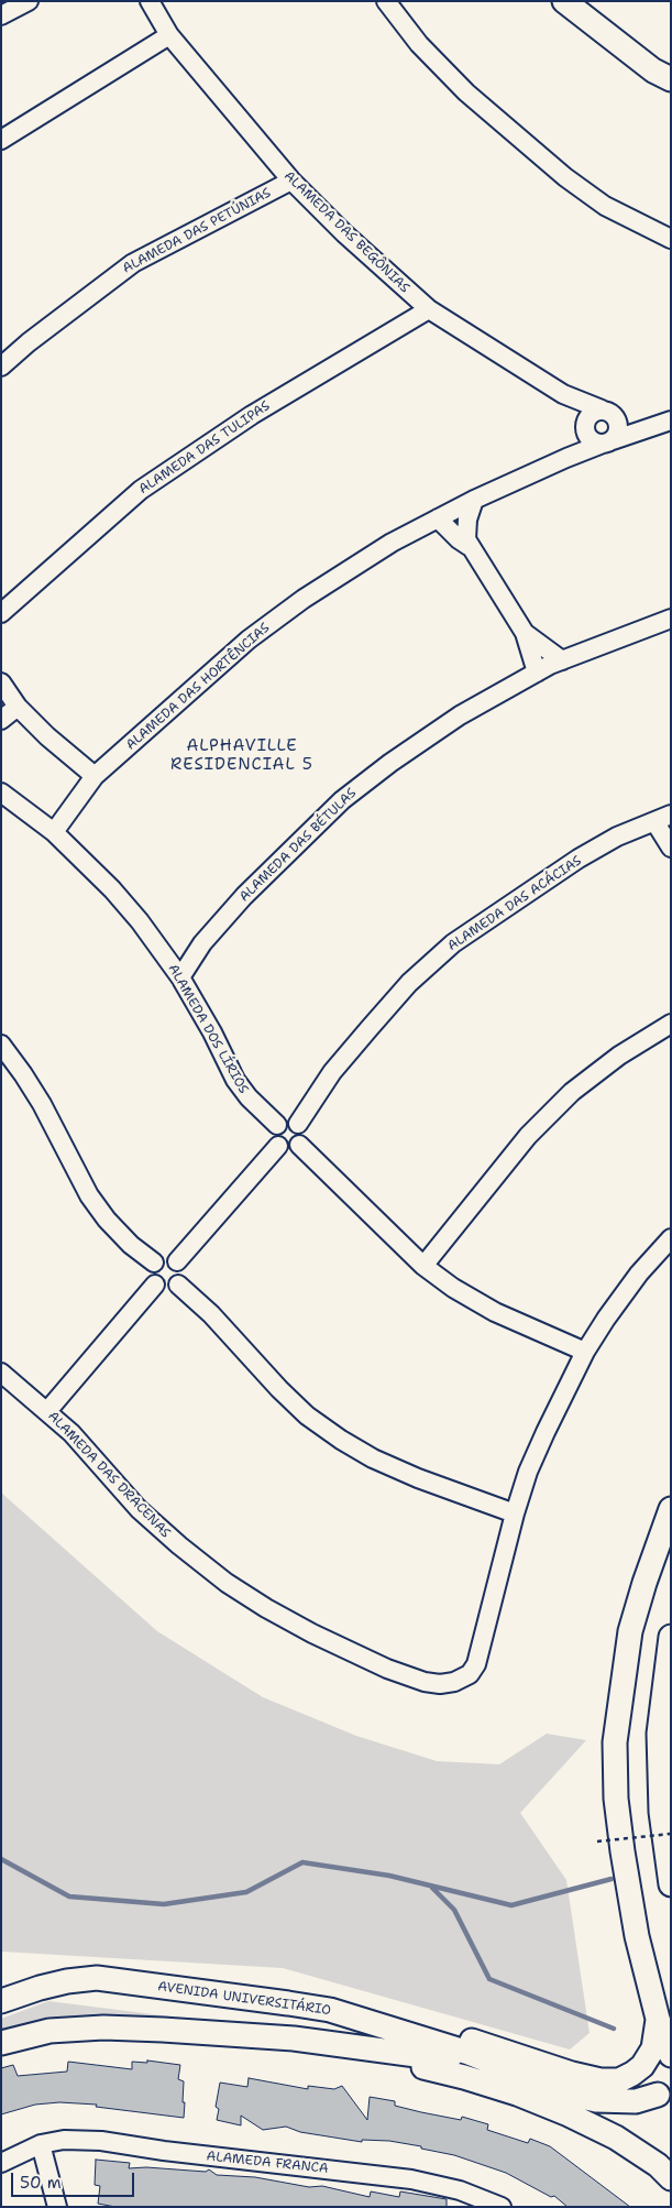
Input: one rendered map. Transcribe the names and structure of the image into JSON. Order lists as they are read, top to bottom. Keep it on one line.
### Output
{"streets":{"main road":["AVENIDA UNIVERSITÁRIO"],"street":["ALAMEDA DAS PETÚNIAS","ALAMEDA DAS BEGÔNIAS","ALAMEDA DAS TULIPAS","ALAMEDA DAS HORTÊNCIAS","ALAMEDA DAS BÉTULAS","ALAMEDA DAS ACÁCIAS","ALAMEDA DOS LÍRIOS","ALAMEDA DAS DRACENAS","ALAMEDA FRANCA"]},"crossings":[["ALAMEDA DAS PETÚNIAS","ALAMEDA DAS BEGÔNIAS"],["ALAMEDA DAS BEGÔNIAS","ALAMEDA DAS TULIPAS"],["ALAMEDA DAS BEGÔNIAS","ALAMEDA DAS HORTÊNCIAS"],["ALAMEDA DAS HORTÊNCIAS","ALAMEDA DOS LÍRIOS"],["ALAMEDA DAS BÉTULAS","ALAMEDA DOS LÍRIOS"],["ALAMEDA DAS ACÁCIAS","ALAMEDA DOS LÍRIOS"]],"districts":["ALPHAVILLE RESIDENCIAL 5"],"scale_bar":"50 m"}
